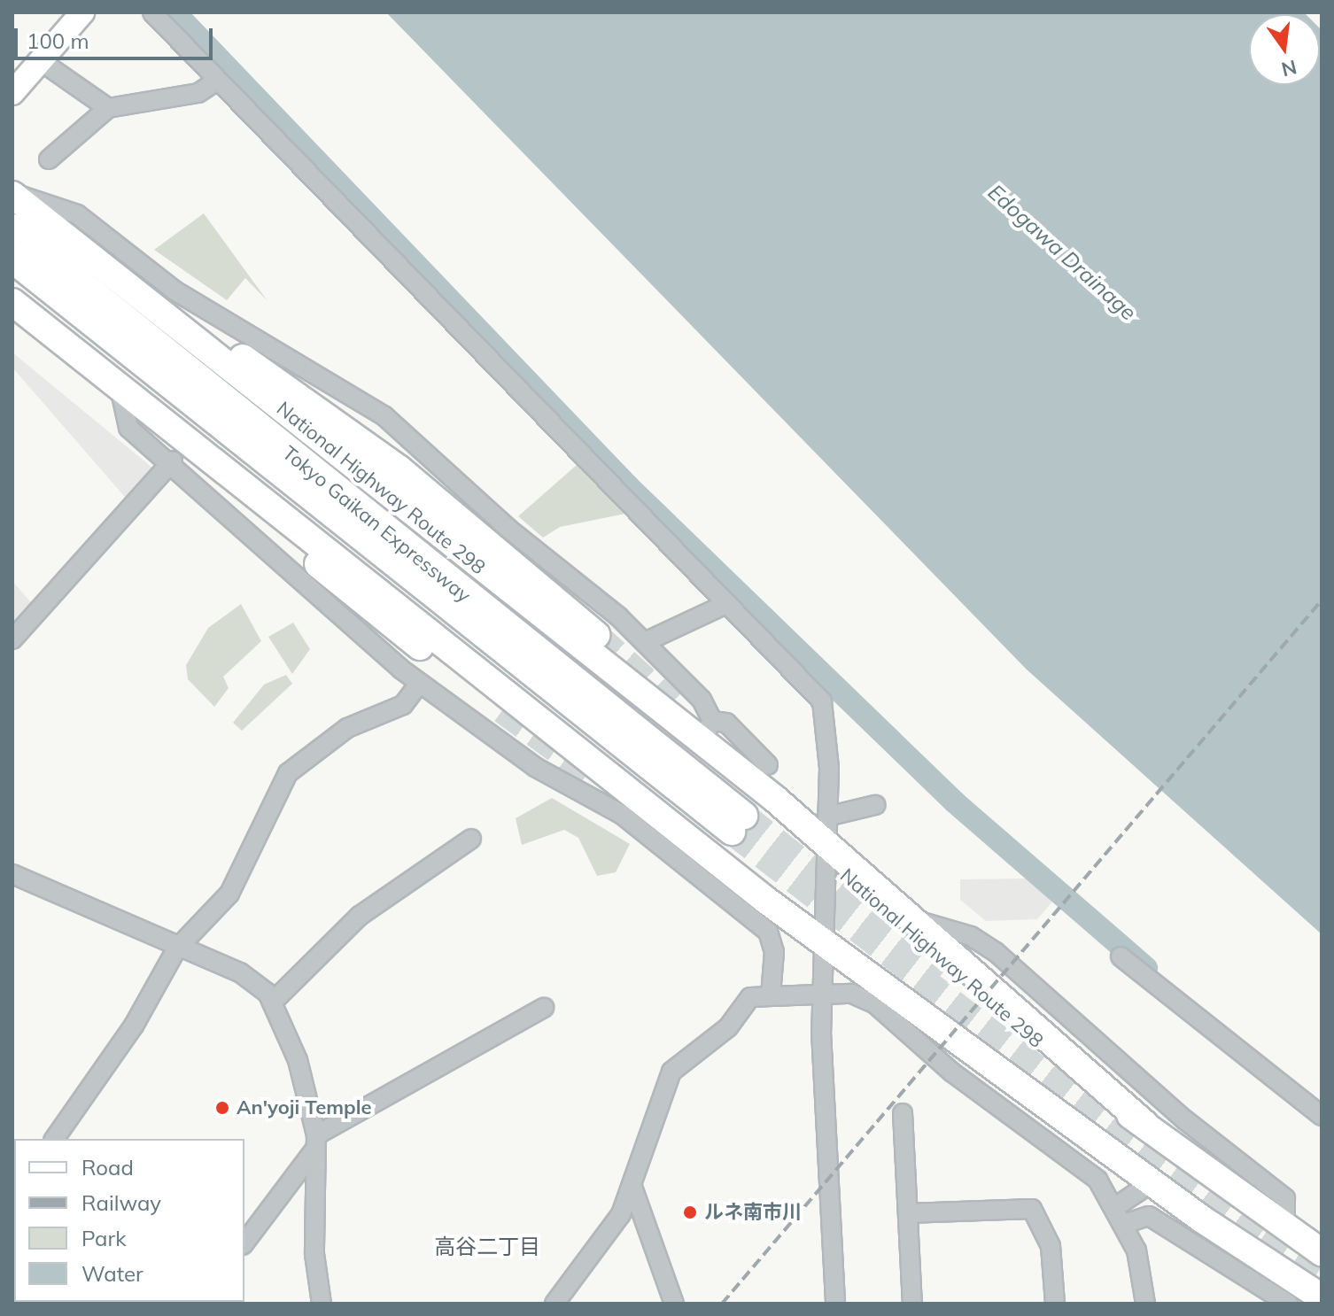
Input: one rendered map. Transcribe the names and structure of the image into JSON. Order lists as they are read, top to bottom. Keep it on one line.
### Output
{"streets":{"highway":["National Highway Route 298","Tokyo Gaikan Expressway"]},"districts":["高谷二丁目"],"water":["Edogawa Drainage"],"places":["An'yoji Temple","ルネ南市川"],"legend":["Road","Railway","Park","Water"],"scale_bar":"100 m","north":"bottom"}
